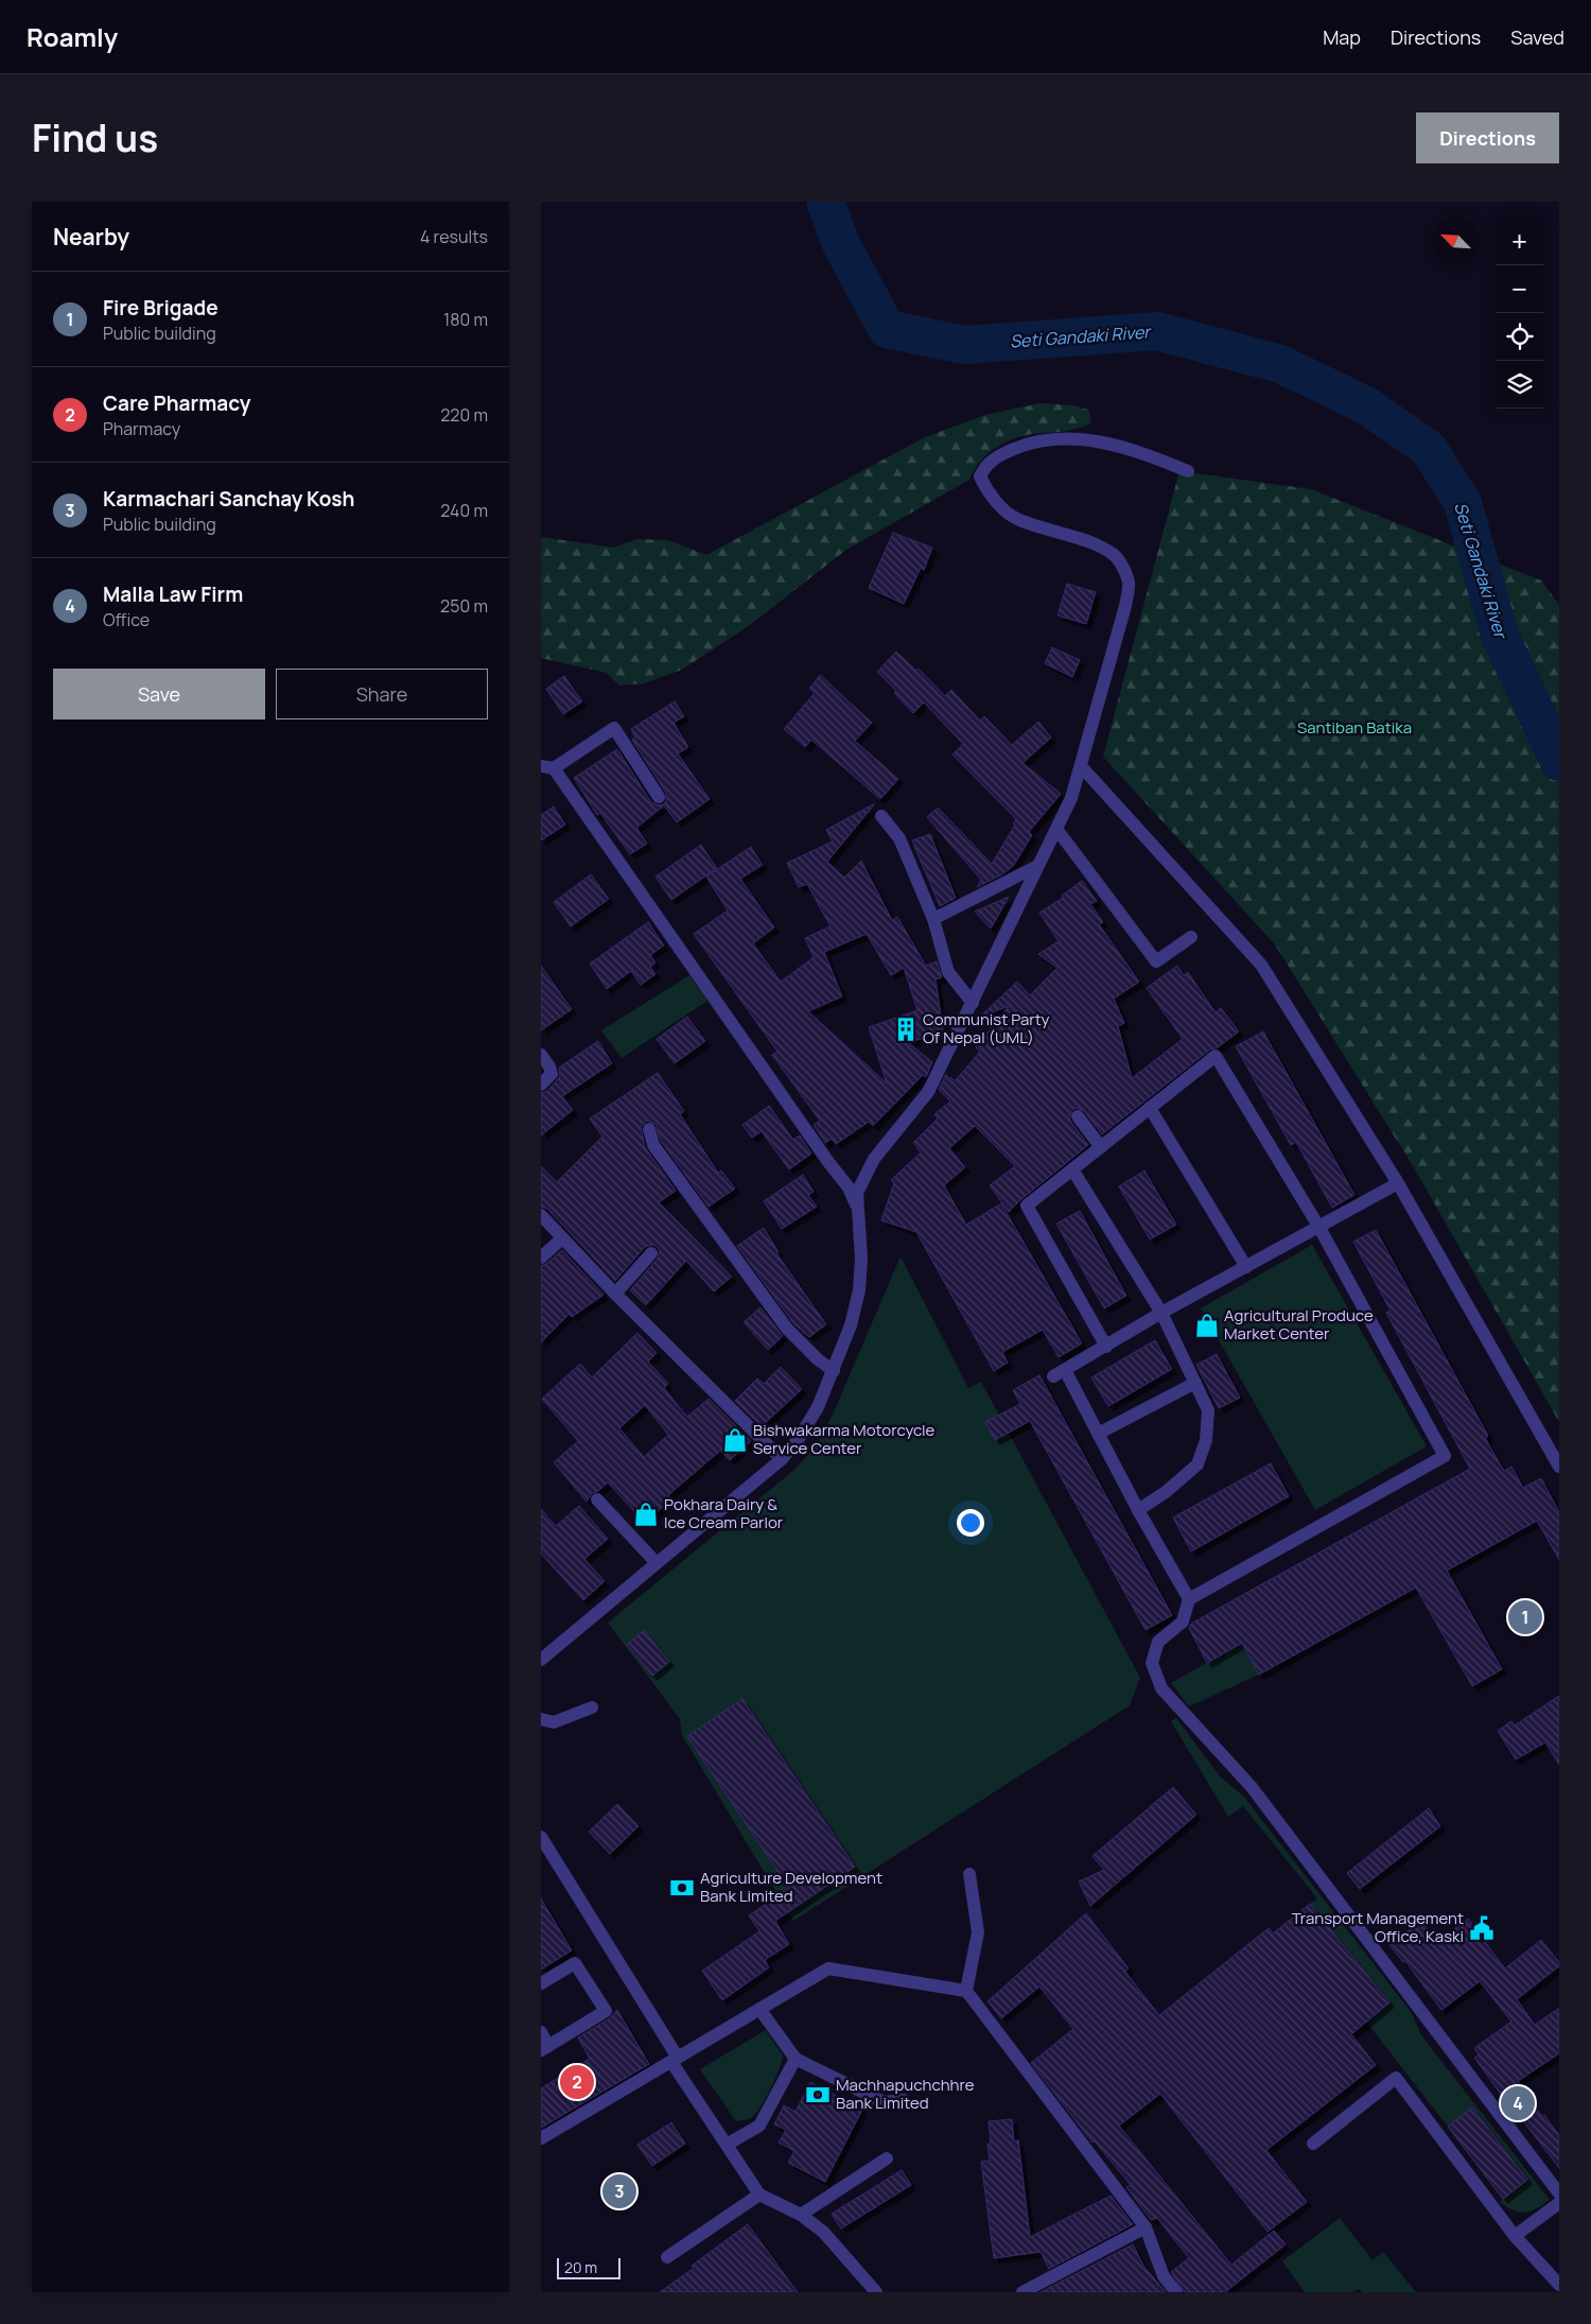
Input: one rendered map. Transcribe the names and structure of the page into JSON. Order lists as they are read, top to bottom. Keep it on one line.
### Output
{"water":["Seti Gandaki River"],"parks":["Santiban Batika"],"places":{"building":["Communist Party Of Nepal (UML)"],"shop":["Agricultural Produce Market Center","Bishwakarma Motorcycle Service Center","Pokhara Dairy & Ice Cream Parlor"],"bank":["Agriculture Development Bank Limited","Machhapuchchhre Bank Limited"],"public building":["Transport Management Office, Kaski"]},"scale_bar":"20 m","north":"top left","page":{"header":"Roamly","nav":["Map","Directions","Saved"],"title":"Find us","buttons":["Directions",["Save","Share"]],"heading":["Nearby","4 results"],"map_buttons":["+","−"],"list":[{"mark":"1","name":"Fire Brigade","note":"Public building","value":"180 m"},{"mark":"2","name":"Care Pharmacy","note":"Pharmacy","value":"220 m"},{"mark":"3","name":"Karmachari Sanchay Kosh","note":"Public building","value":"240 m"},{"mark":"4","name":"Malla Law Firm","note":"Office","value":"250 m"}],"pins":["1","2","4","3"],"scale":"20 m"}}
